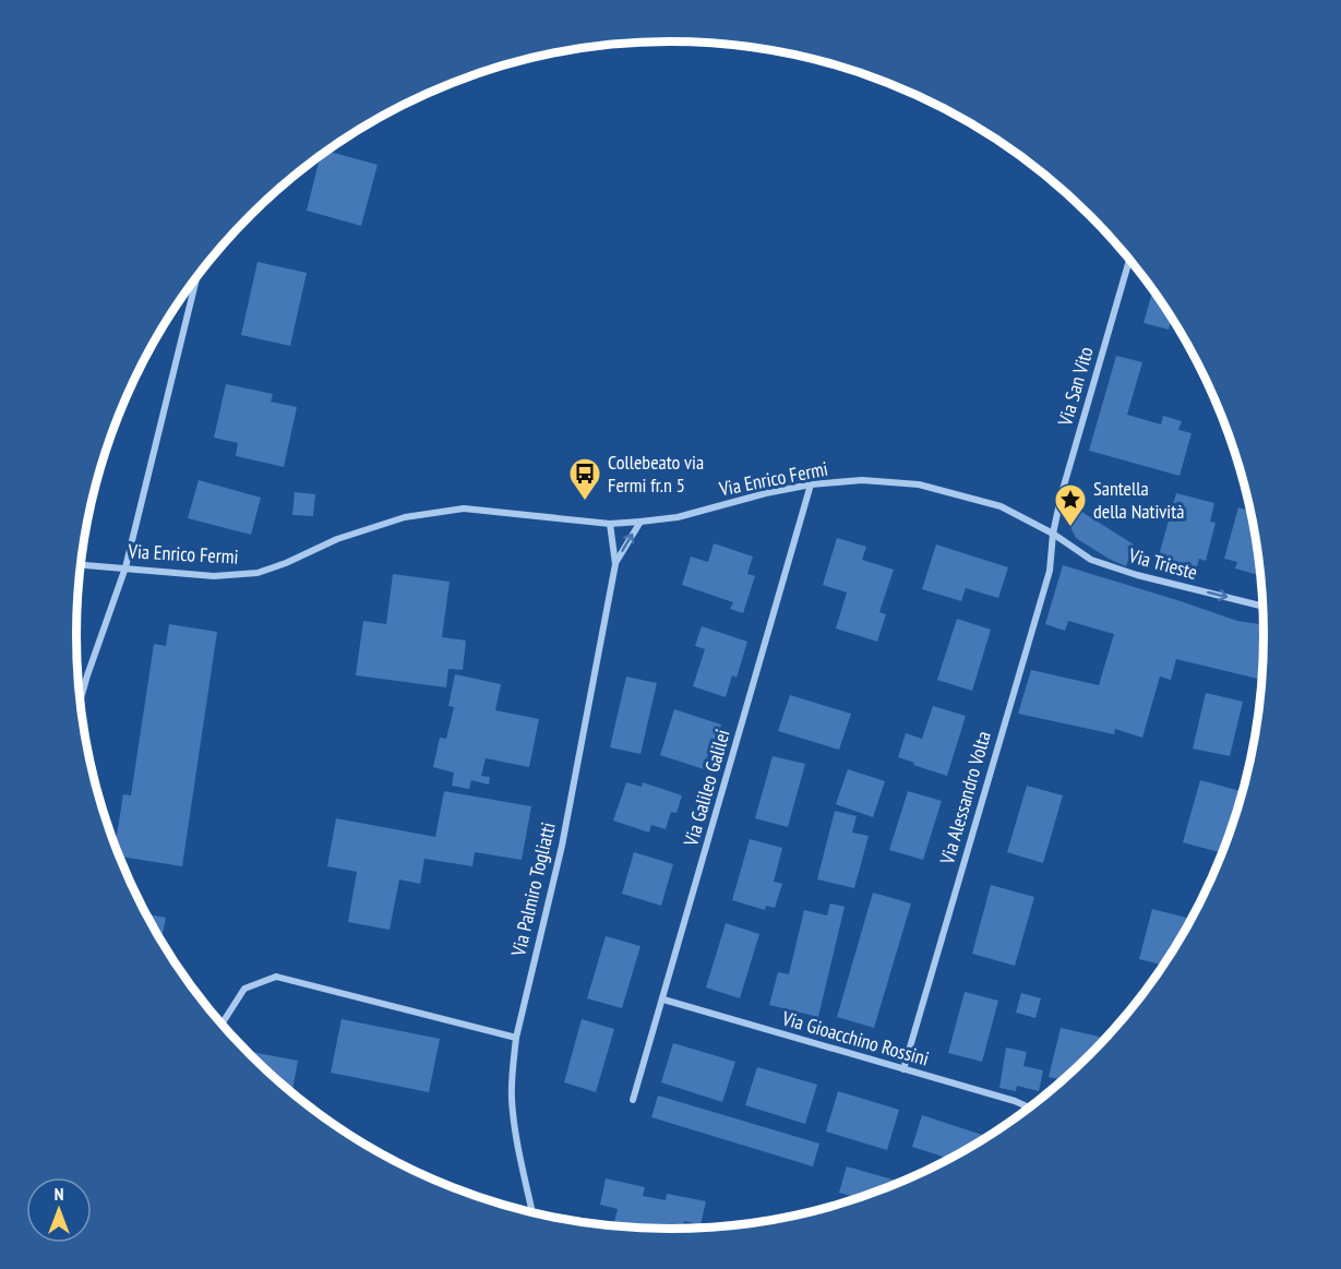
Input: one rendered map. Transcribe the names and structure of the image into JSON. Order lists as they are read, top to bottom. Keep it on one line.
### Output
{"streets":{"street":["Via San Vito","Via Enrico Fermi","Via Trieste","Via Galileo Galilei","Via Alessandro Volta","Via Palmiro Togliatti","Via Gioacchino Rossini"]},"crossings":[["Via San Vito","Via Enrico Fermi"],["Via San Vito","Via Trieste"],["Via San Vito","Via Alessandro Volta"],["Via Enrico Fermi","Via Trieste"],["Via Enrico Fermi","Via Galileo Galilei"],["Via Enrico Fermi","Via Alessandro Volta"],["Via Enrico Fermi","Via Palmiro Togliatti"],["Via Trieste","Via Alessandro Volta"],["Via Galileo Galilei","Via Gioacchino Rossini"],["Via Alessandro Volta","Via Gioacchino Rossini"]],"one_way":["Via Trieste"],"places":{"bus stop":["Collebeato via Fermi fr.n 5"],"place":["Santella della Natività"]},"north":"top"}
